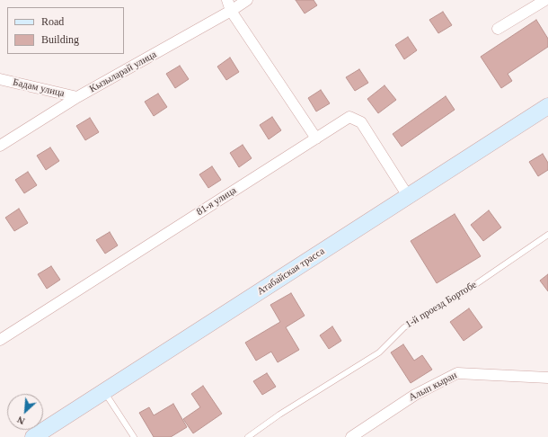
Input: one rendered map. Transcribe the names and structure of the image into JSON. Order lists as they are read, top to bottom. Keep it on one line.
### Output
{"streets":{"main road":["Атабайская трасса"],"street":["Кызыларай улица","Бадам улица","81-я улица","Алып кыран"],"lane":["1-й проезд Бортобе"]},"crossings":[["Кызыларай улица","Бадам улица"],["81-я улица","Атабайская трасса"]],"legend":["Road","Building"],"north":"bottom left"}
